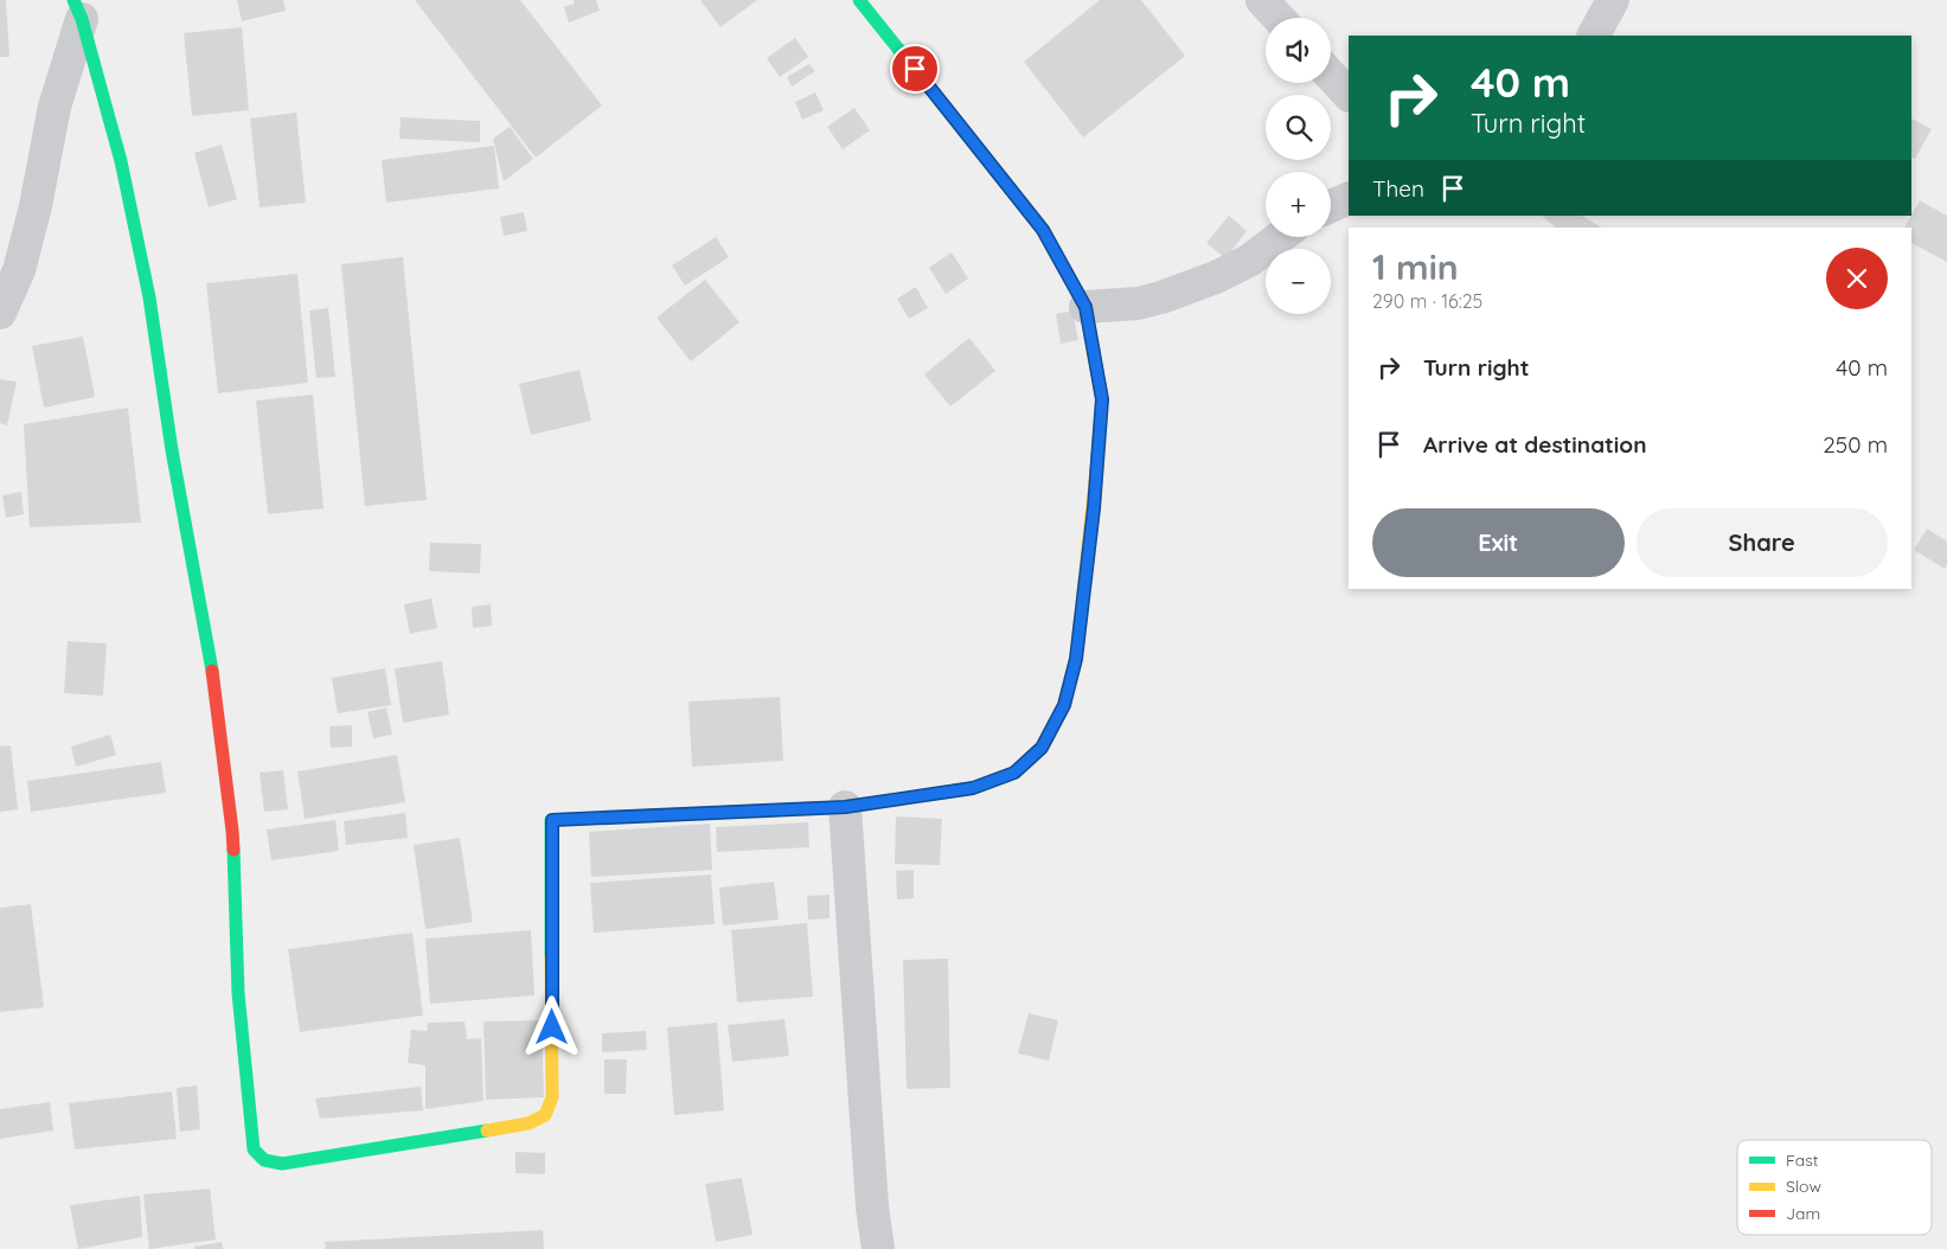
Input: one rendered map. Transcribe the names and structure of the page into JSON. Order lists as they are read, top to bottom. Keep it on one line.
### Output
{"legend":["Fast","Slow","Jam"],"page":{"map_buttons":["+","−"],"turn":["40 m","Turn right"],"then":"Then","heading":["1 min","290 m · 16:25"],"list":[{"name":"Turn right","value":"40 m"},{"name":"Arrive at destination","value":"250 m"}],"buttons":["Exit","Share"]}}
